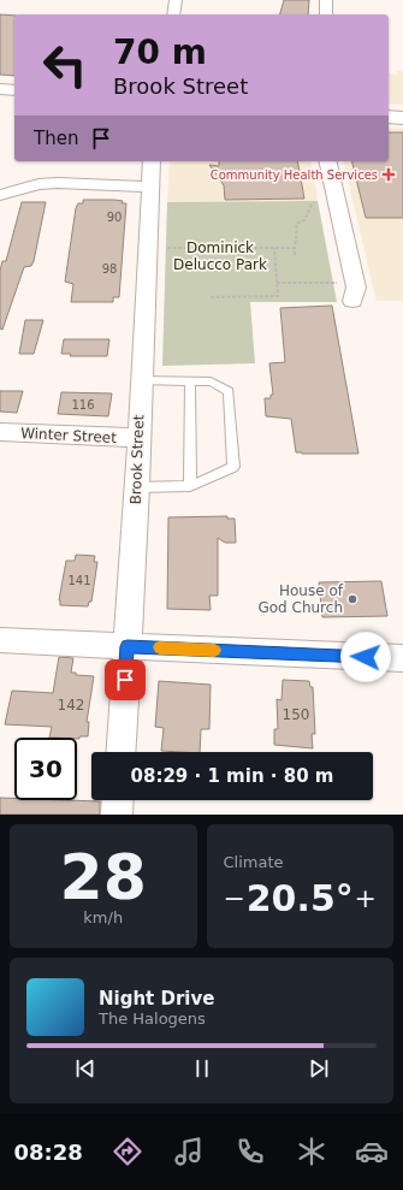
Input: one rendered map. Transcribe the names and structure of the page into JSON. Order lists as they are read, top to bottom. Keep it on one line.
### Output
{"streets":{"street":["Winter Street","Brook Street"]},"crossings":[["Winter Street","Brook Street"]],"parks":["Dominick Delucco Park"],"places":{"health":["Community Health Services"],"other":["House of God Church"]},"house_numbers":["90","98","116","141","142","150"],"page":{"turn":["70 m","Brook Street"],"then":"Then","limit":"30","trip":"08:29 · 1 min · 80 m","tile":[["28","km/h"],"Climate"],"heat":["−","20.5°","+"],"song":["Night Drive","The Halogens"],"tabs":"08:28"}}
